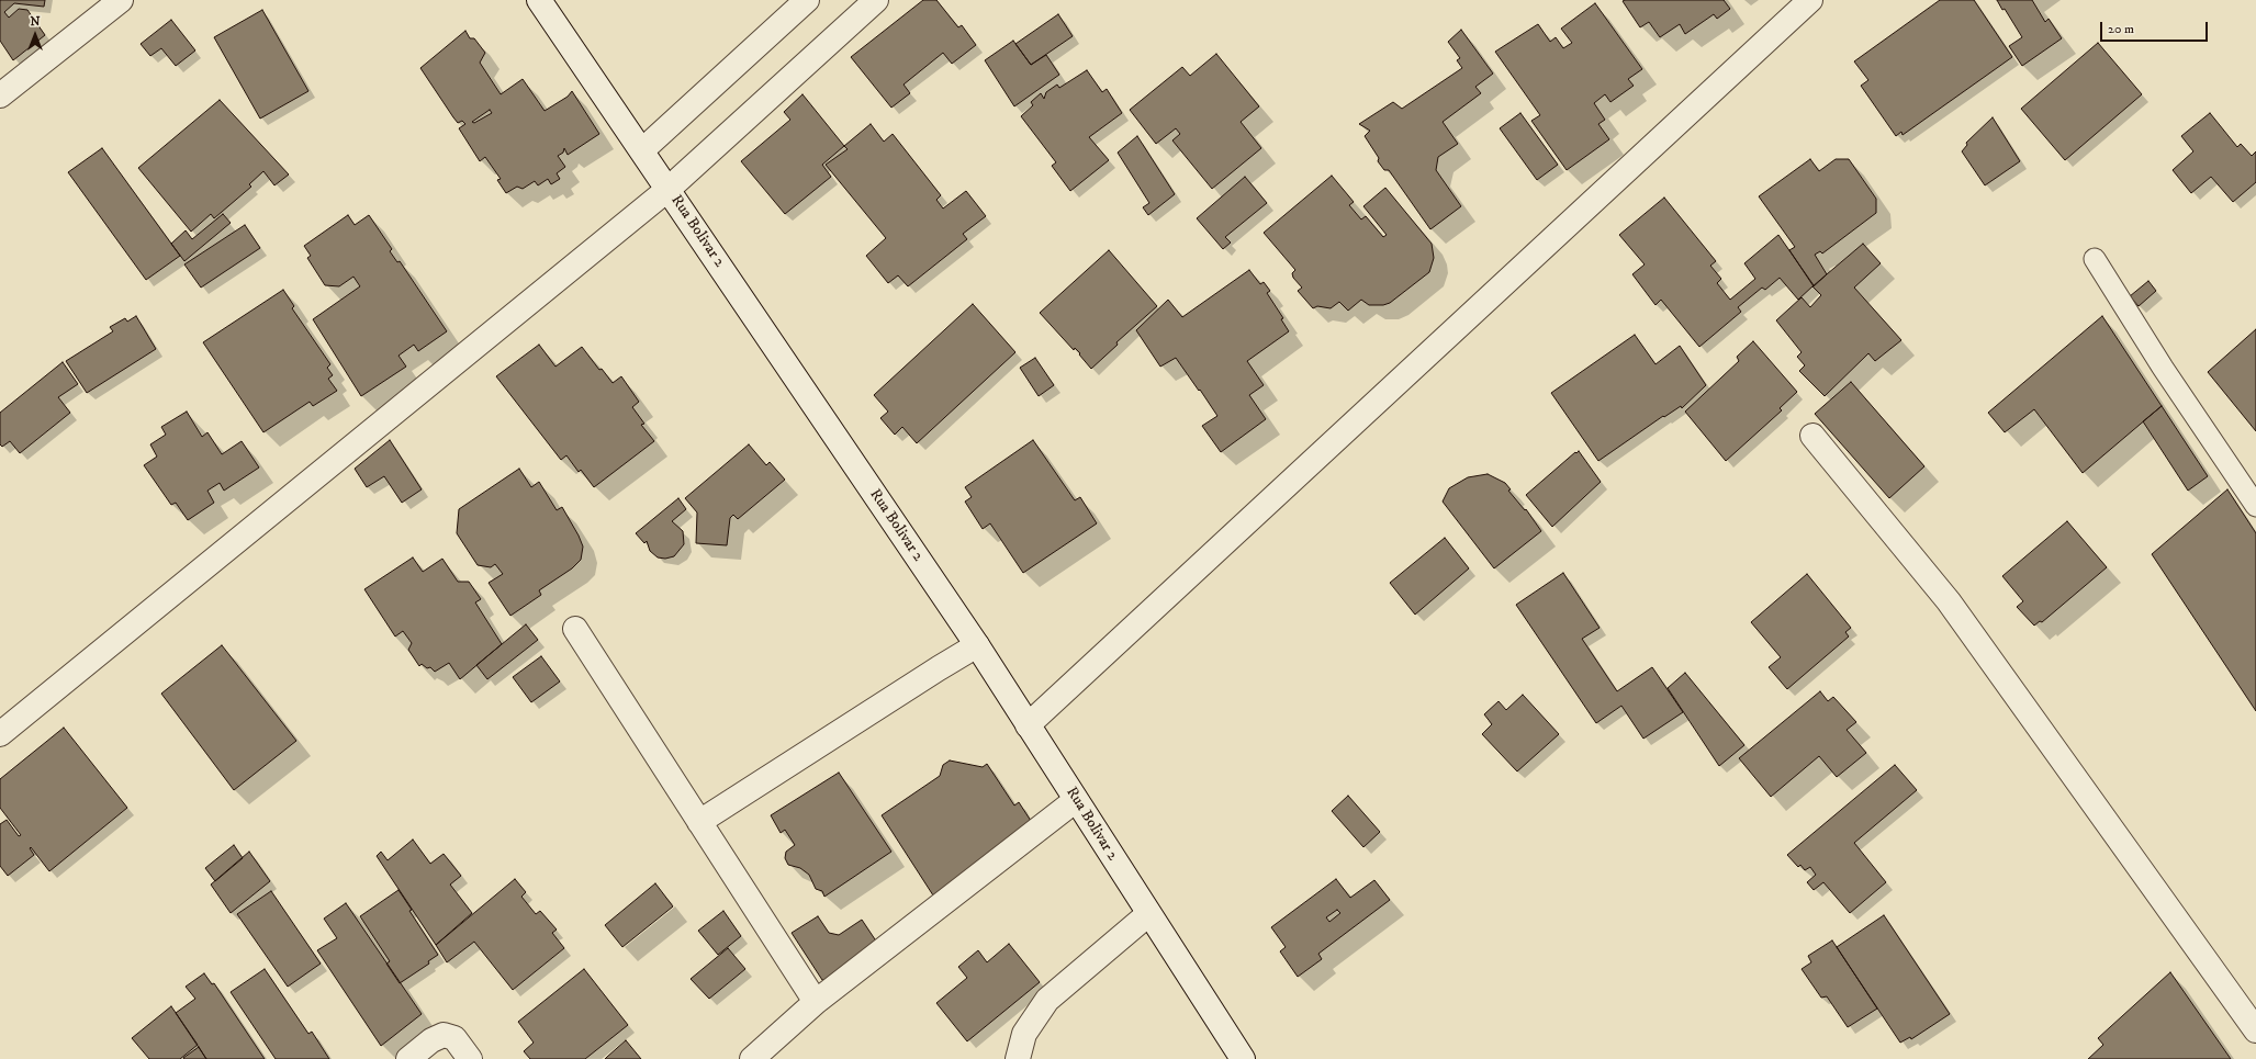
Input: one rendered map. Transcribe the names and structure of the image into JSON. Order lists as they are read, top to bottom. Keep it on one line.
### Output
{"streets":{"street":["Rua Bolivar 2"]},"scale_bar":"20 m","north":"top"}
